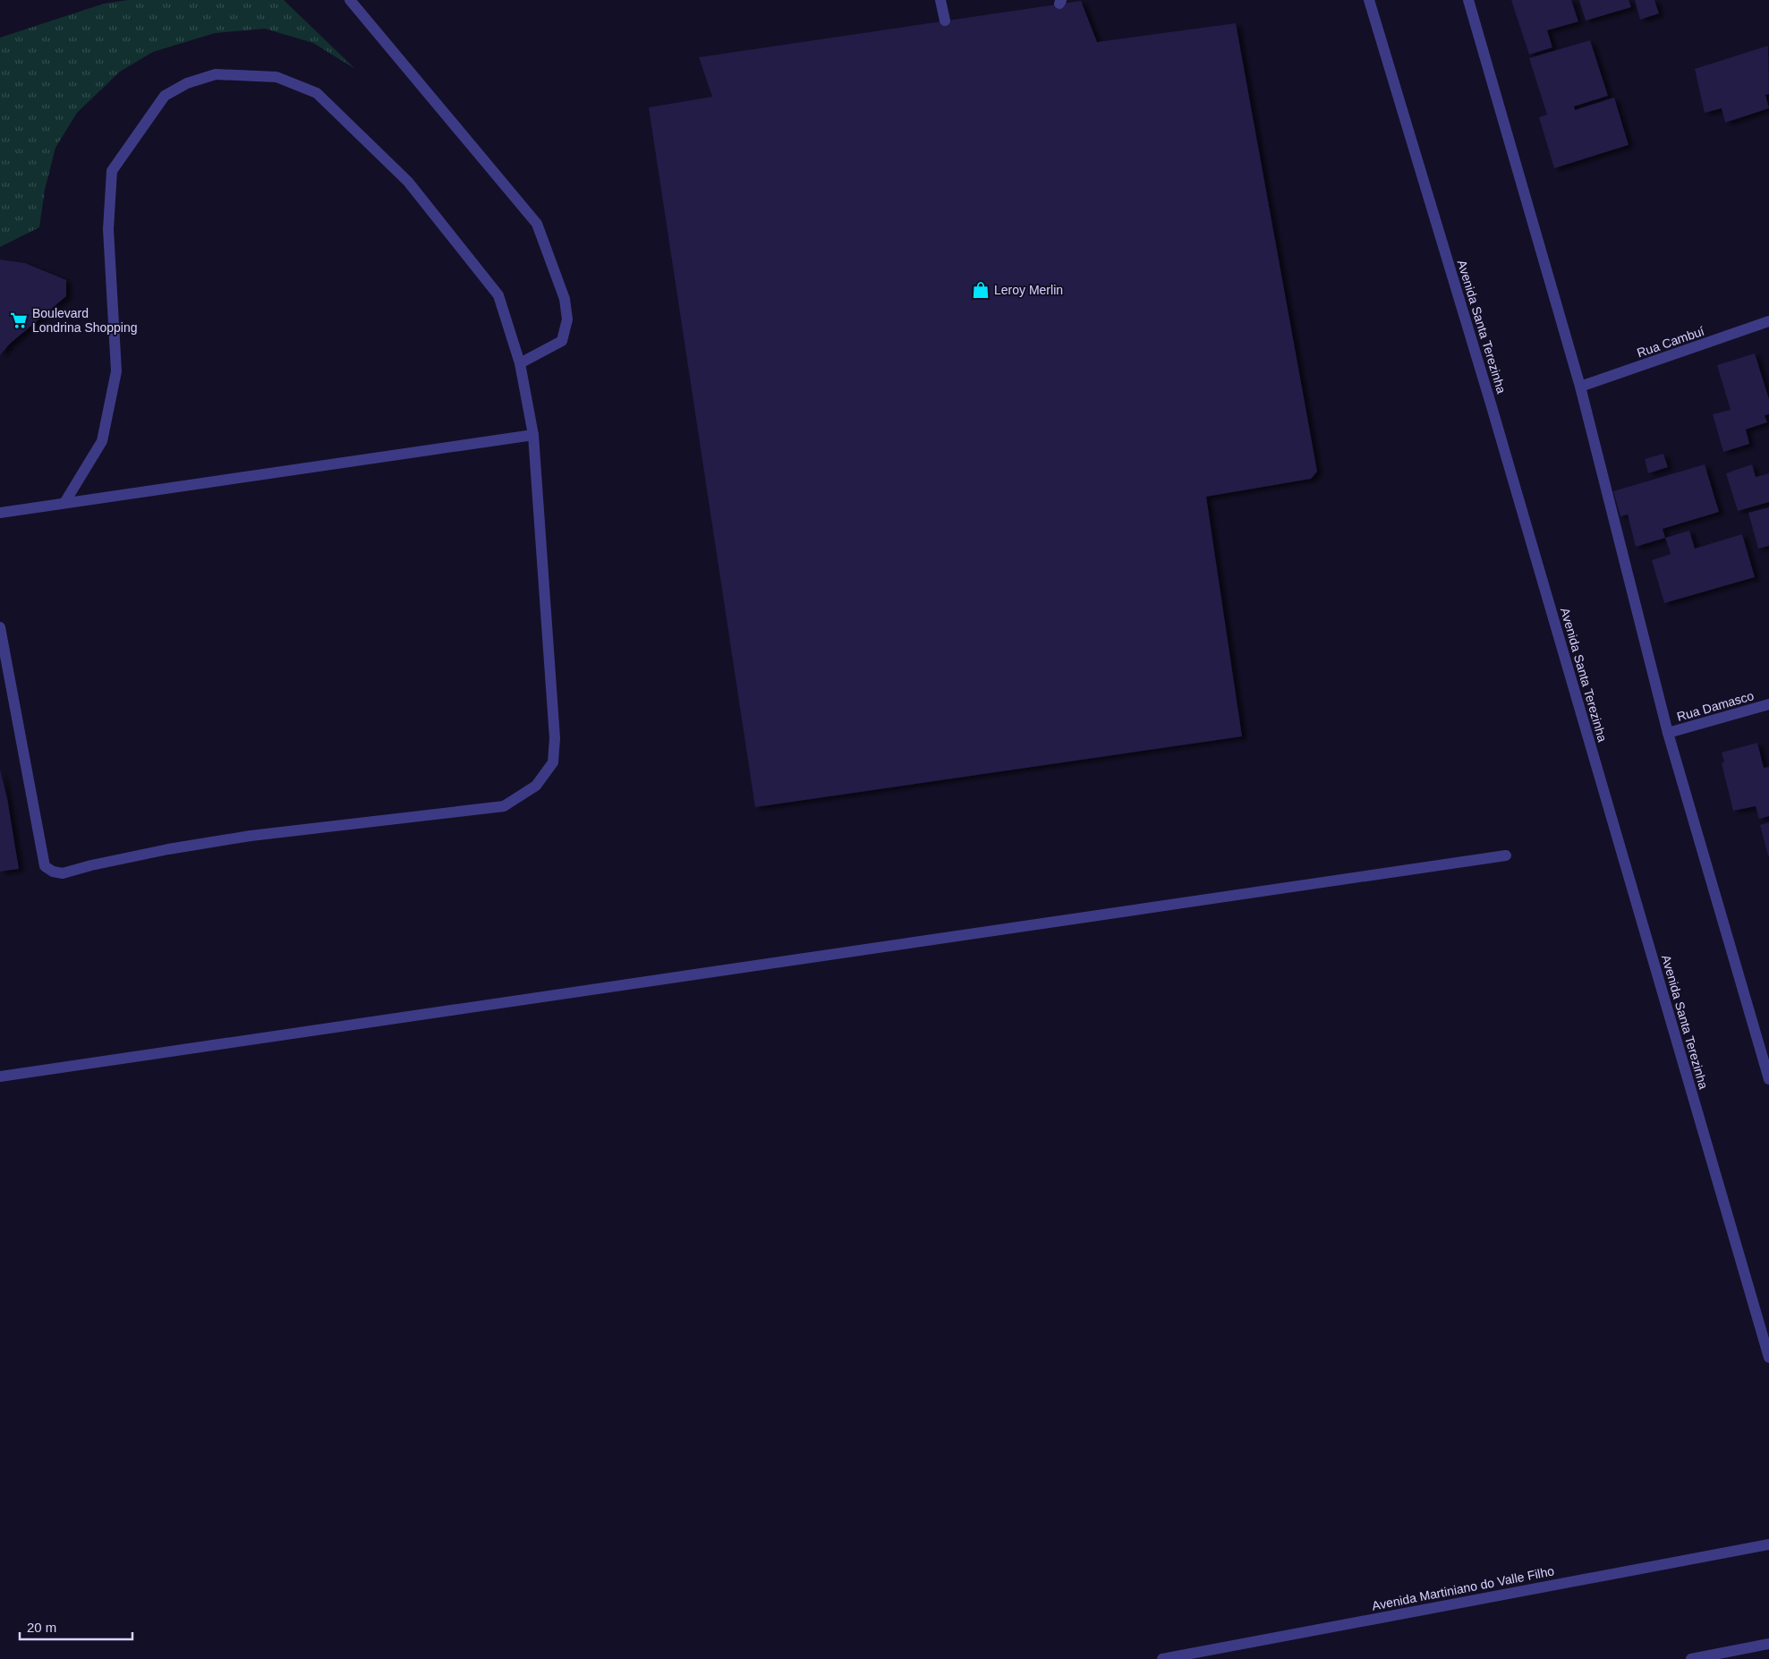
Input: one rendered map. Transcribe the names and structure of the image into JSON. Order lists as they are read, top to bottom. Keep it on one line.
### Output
{"streets":{"street":["Avenida Santa Terezinha","Rua Cambuí","Rua Damasco","Avenida Martiniano do Valle Filho"]},"places":{"shop":["Leroy Merlin"],"supermarket":["Boulevard Londrina Shopping"]},"scale_bar":"20 m"}
